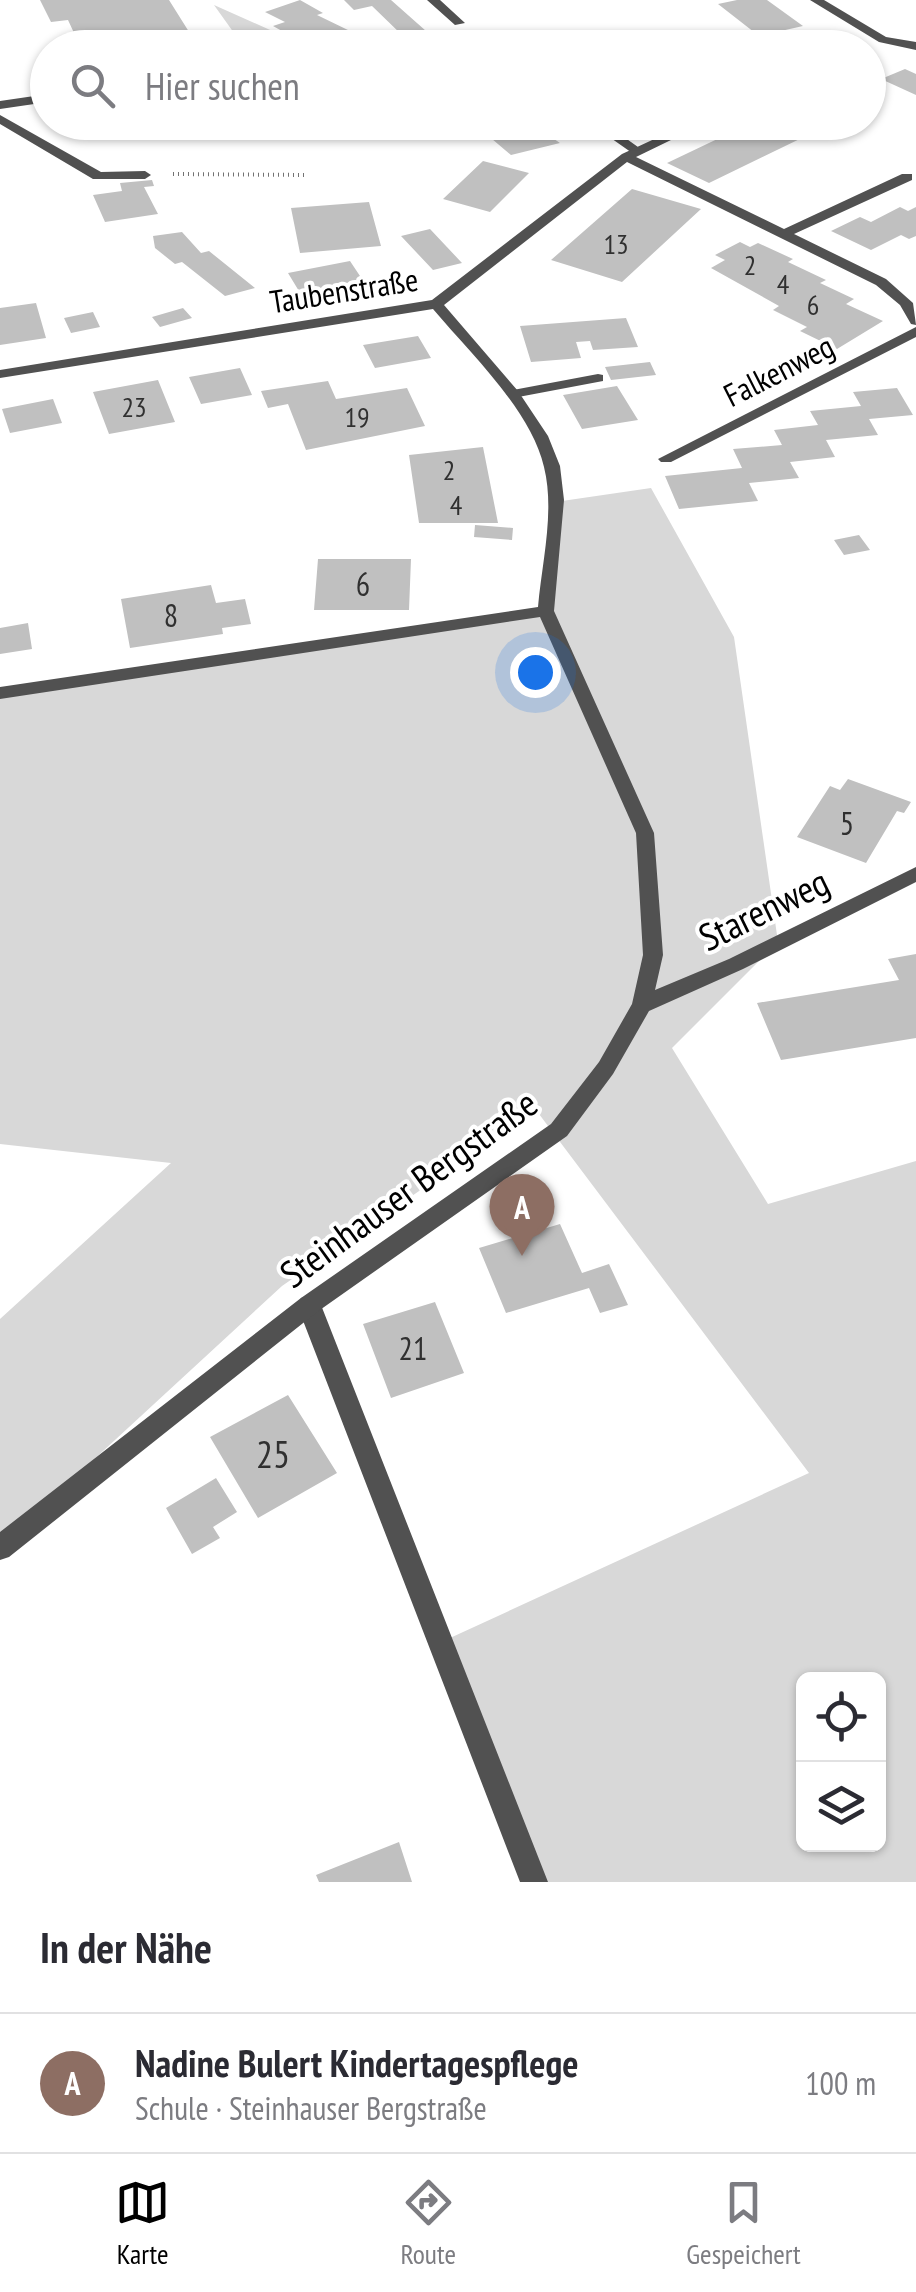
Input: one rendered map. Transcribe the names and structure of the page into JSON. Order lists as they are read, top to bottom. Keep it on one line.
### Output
{"streets":{"street":["Taubenstraße","Falkenweg","Starenweg","Steinhauser Bergstraße"]},"crossings":[["Taubenstraße","Steinhauser Bergstraße"],["Starenweg","Steinhauser Bergstraße"]],"house_numbers":["13","2","4","6","23","19","2","4","6","8","5","21","25"],"page":{"search":"Hier suchen","pins":"A","heading":"In der Nähe","list":[{"mark":"A","name":"Nadine Bulert Kindertagespflege","note":"Schule · Steinhauser Bergstraße","value":"100 m"}],"nav":["Karte","Route","Gespeichert"]}}
